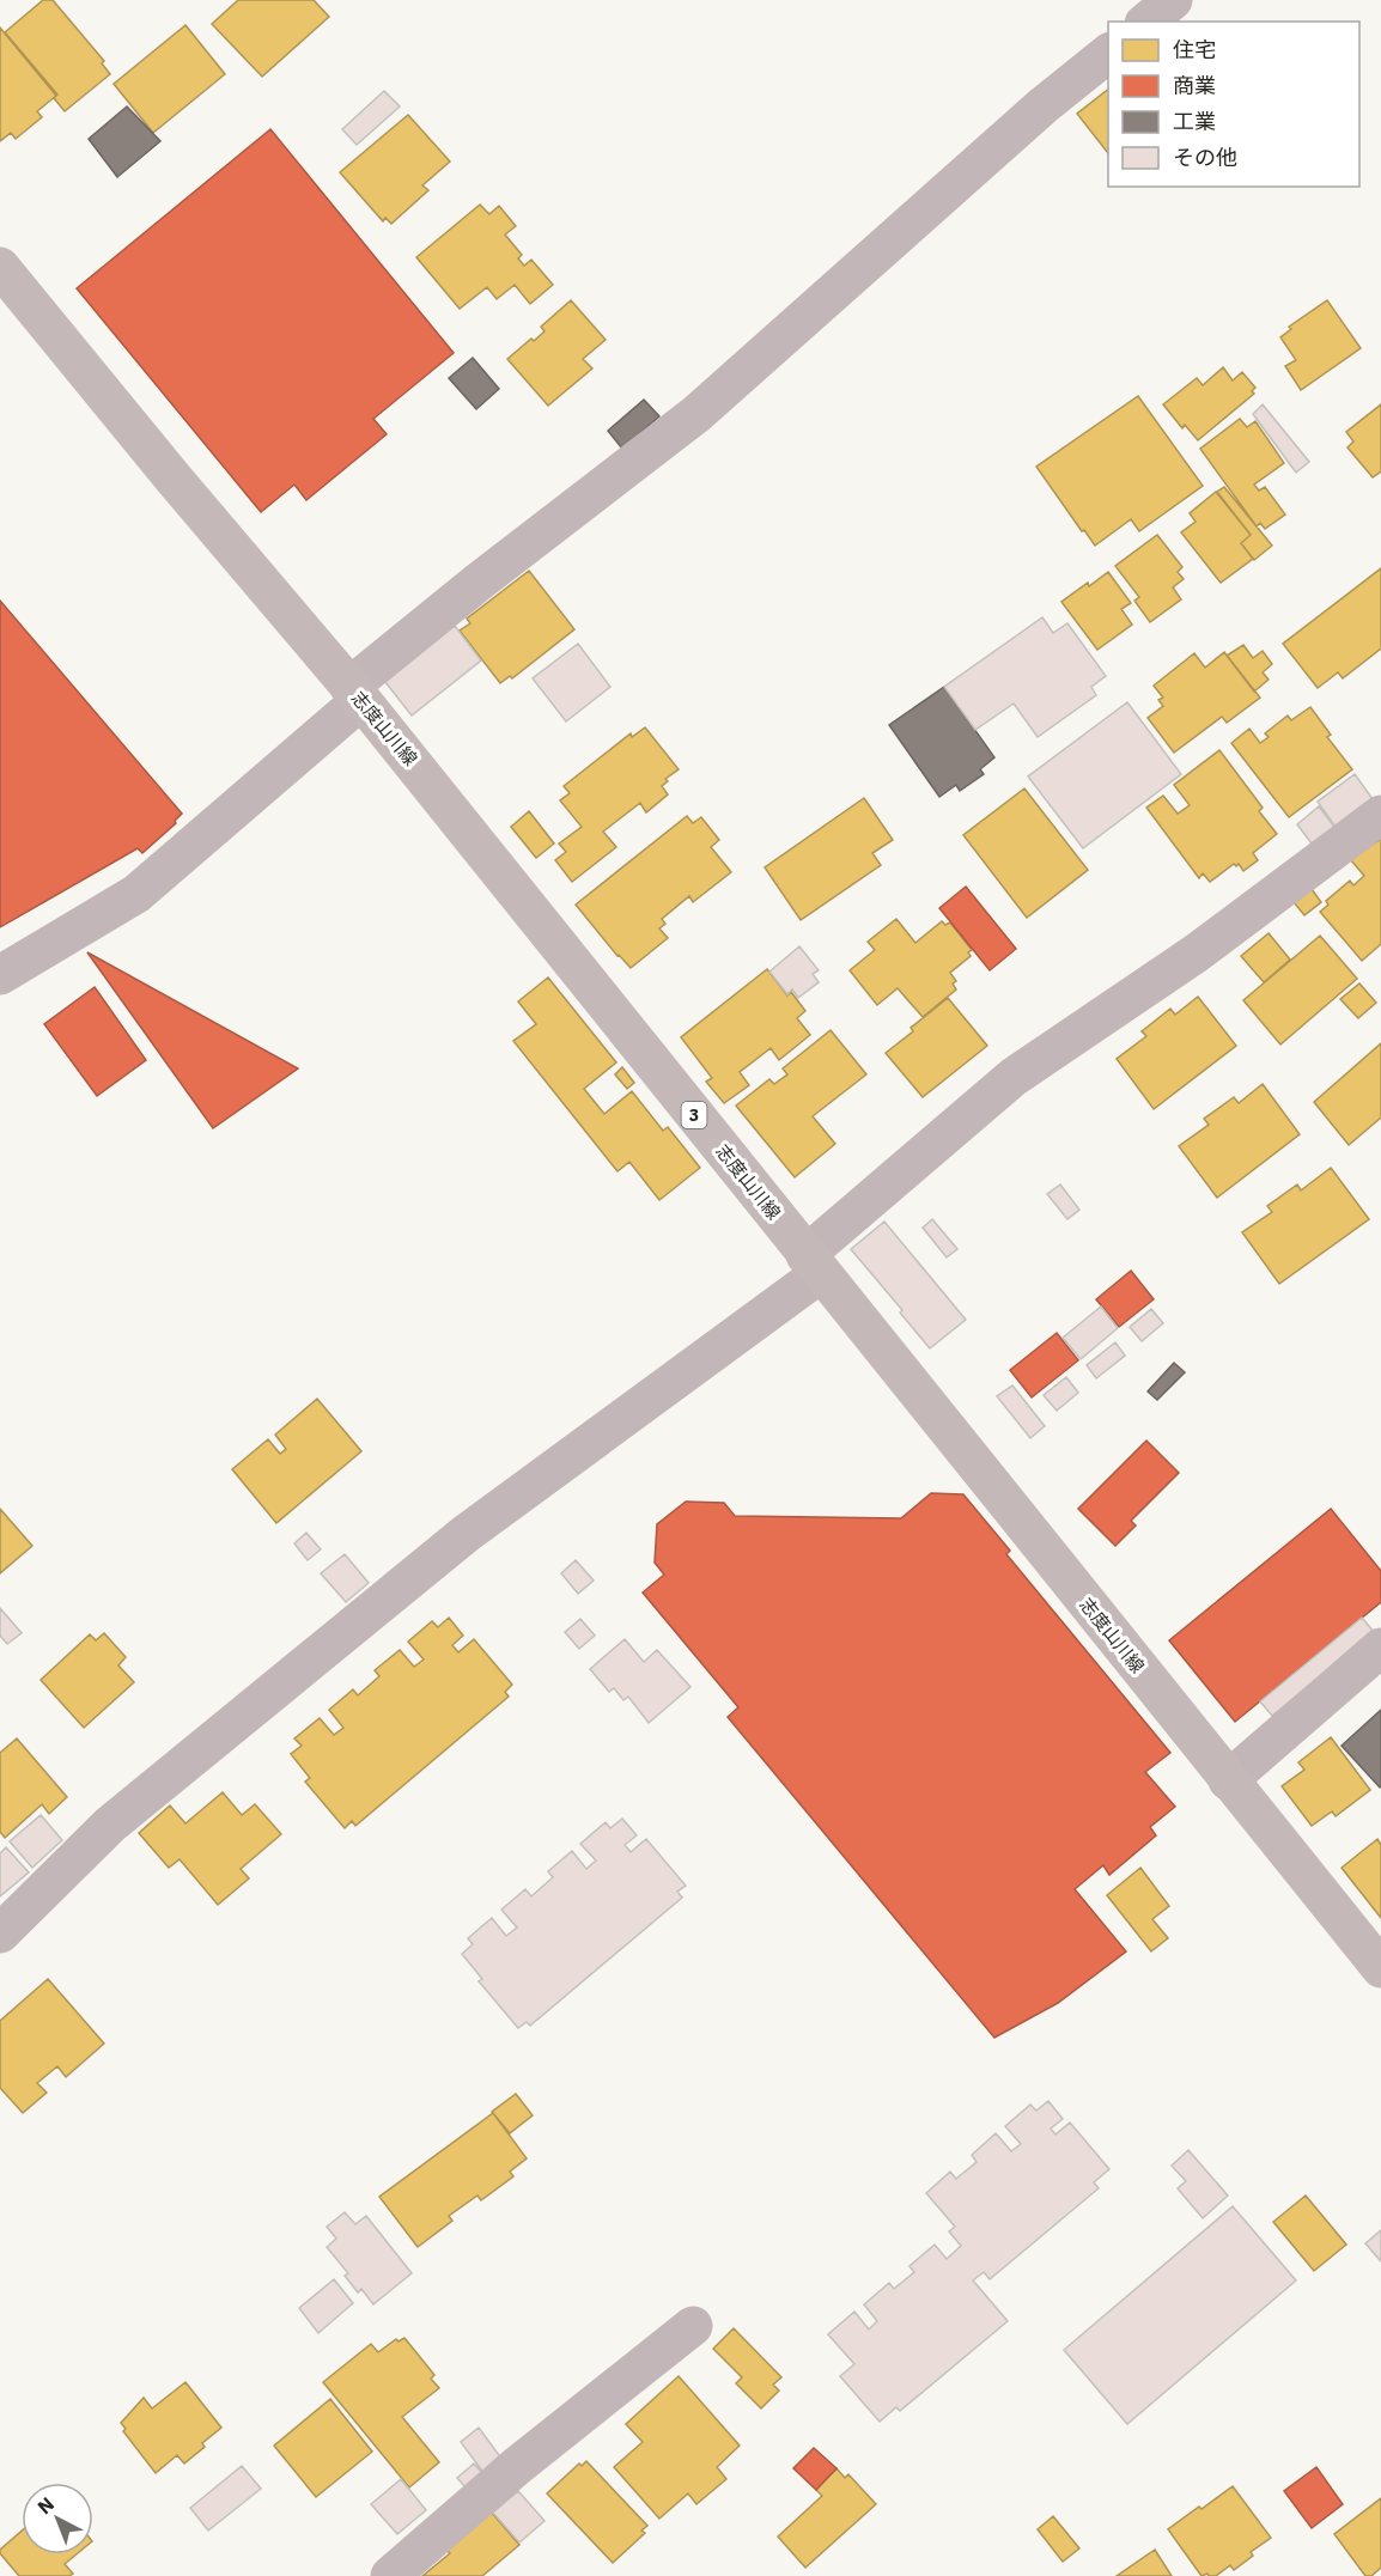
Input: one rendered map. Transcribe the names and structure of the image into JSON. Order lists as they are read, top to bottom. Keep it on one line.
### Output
{"streets":{"main road":["志度山川線","3"]},"legend":["住宅","商業","工業","その他"],"north":"top left"}
